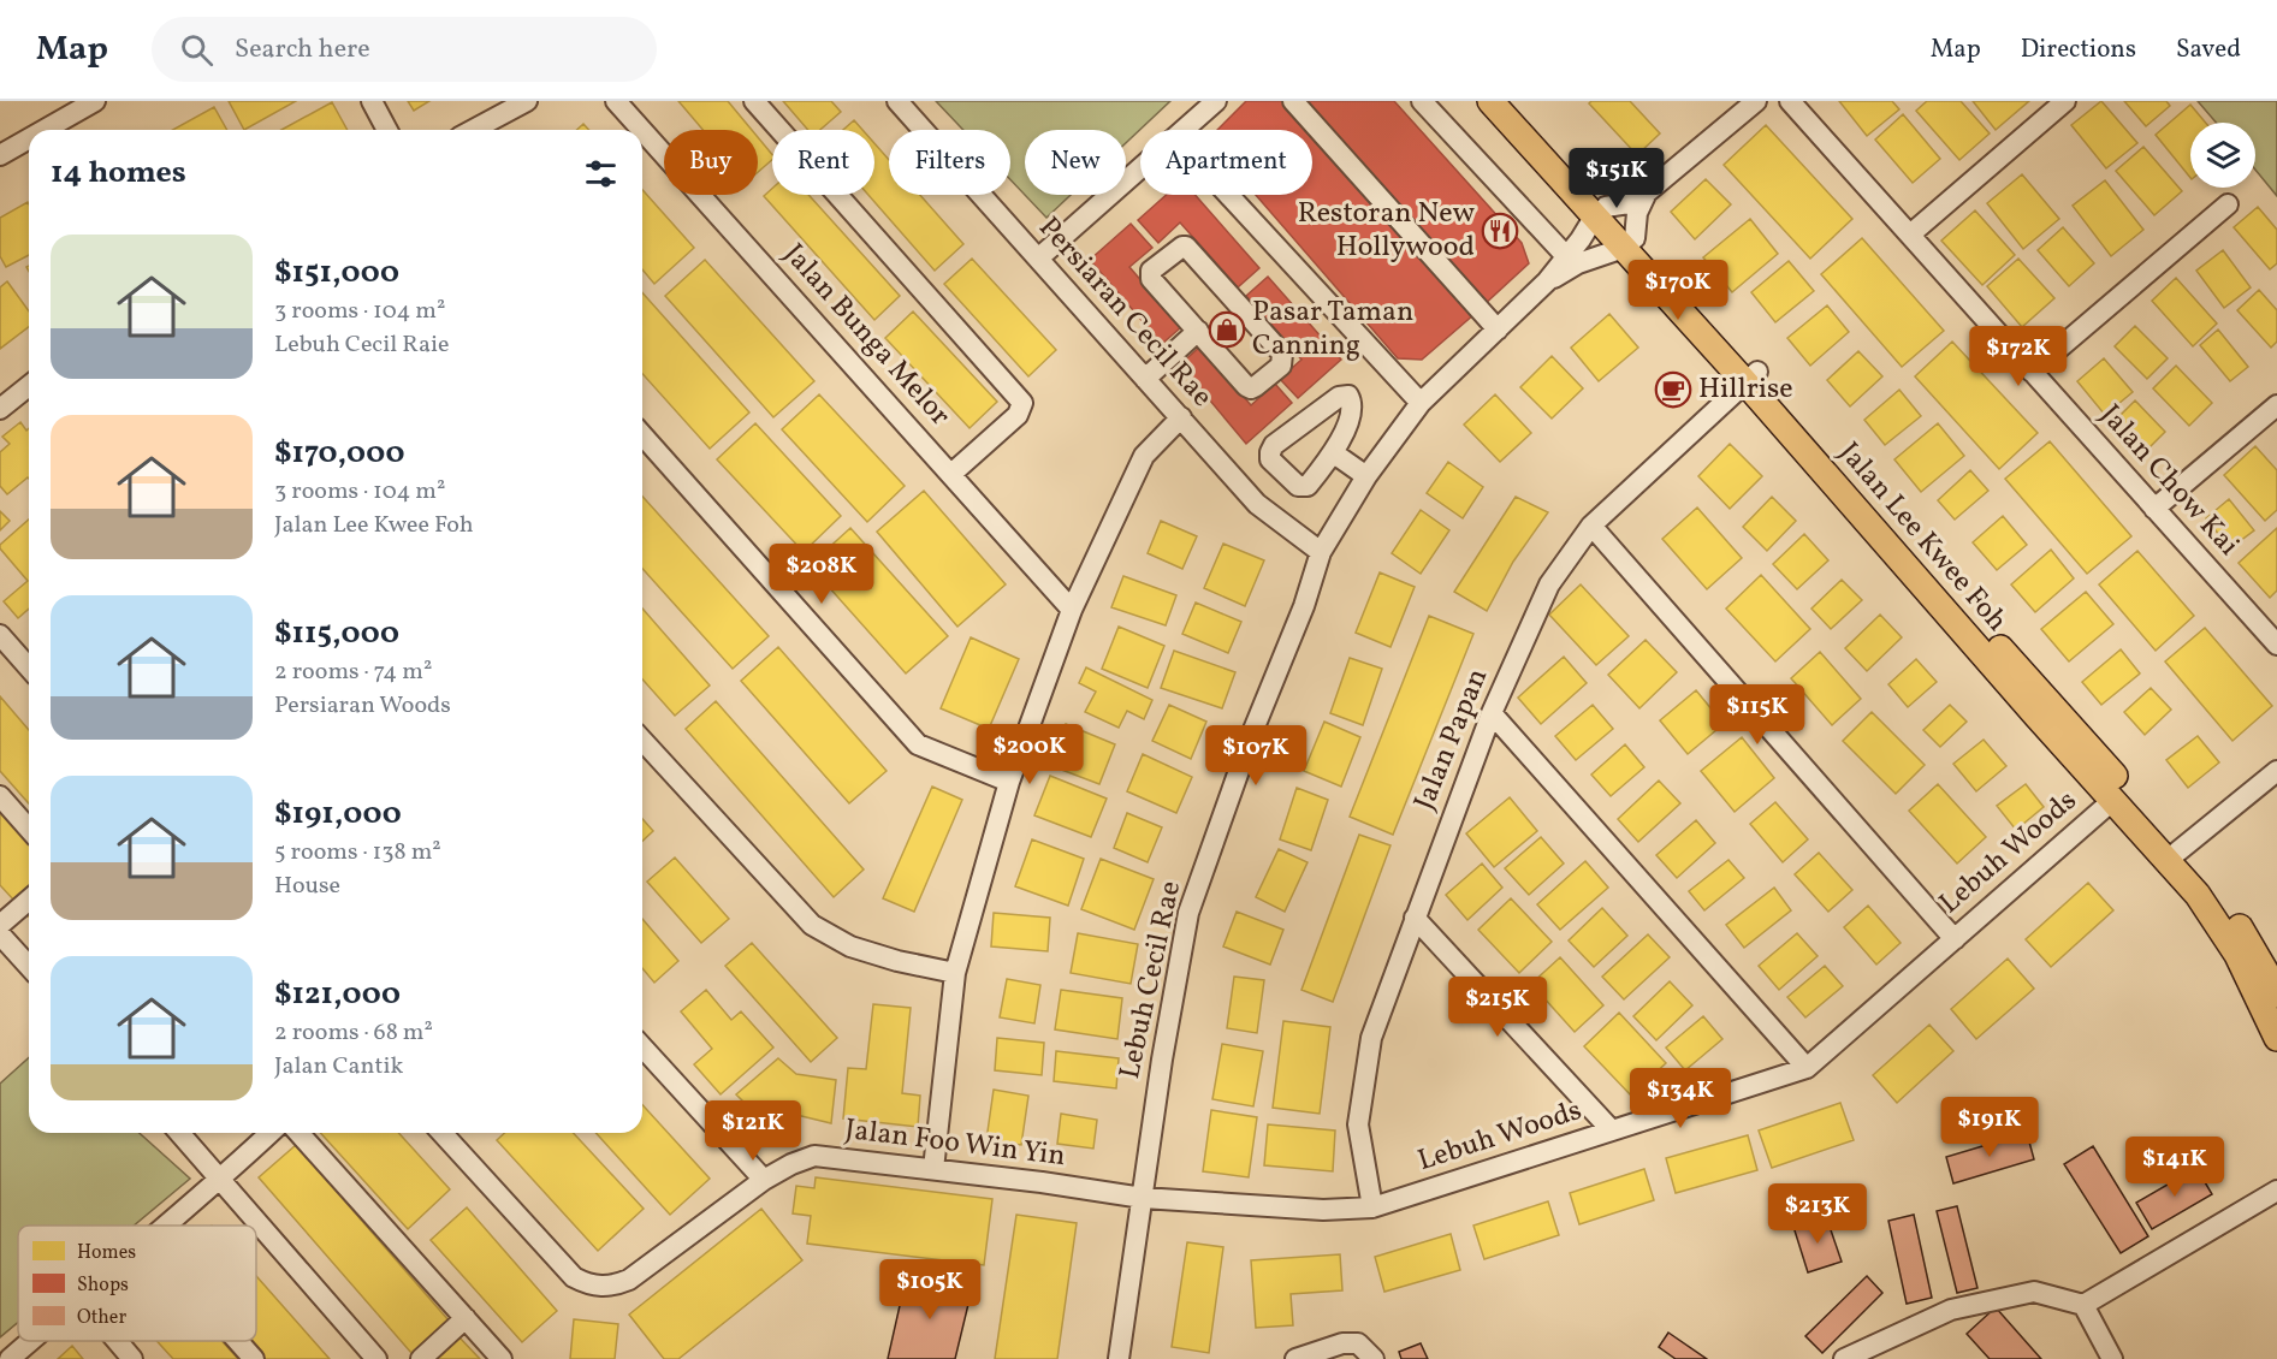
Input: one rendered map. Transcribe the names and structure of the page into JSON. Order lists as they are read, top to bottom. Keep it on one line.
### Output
{"streets":{"main road":["Jalan Lee Kwee Foh"],"street":["Persiaran Cecil Rae","Jalan Bunga Melor","Jalan Chow Kai","Jalan Papan","Lebuh Woods","Lebuh Cecil Rae","Jalan Foo Win Yin"]},"crossings":[["Persiaran Cecil Rae","Lebuh Cecil Rae"],["Jalan Lee Kwee Foh","Jalan Papan"],["Jalan Lee Kwee Foh","Lebuh Woods"],["Jalan Lee Kwee Foh","Lebuh Cecil Rae"],["Jalan Papan","Lebuh Woods"],["Lebuh Woods","Lebuh Cecil Rae"],["Lebuh Woods","Jalan Foo Win Yin"],["Lebuh Cecil Rae","Jalan Foo Win Yin"]],"places":{"restaurant":["Restoran New Hollywood"],"shop":["Pasar Taman Canning"],"cafe":["Hillrise"]},"legend":["Homes","Shops","Other"],"page":{"header":"Map","search":"Search here","nav":["Map","Directions","Saved"],"chip":["Buy","Rent","Filters","New","Apartment"],"heading":"14 homes","price":["$151K","$170K","$172K","$208K","$115K","$200K","$107K","$215K","$134K","$191K","$121K","$141K","$213K","$105K"],"list":[{"name":"$151,000","note":"3 rooms · 104 m² · Lebuh Cecil Raie"},{"name":"$170,000","note":"3 rooms · 104 m² · Jalan Lee Kwee Foh"},{"name":"$115,000","note":"2 rooms · 74 m² · Persiaran Woods"},{"name":"$191,000","note":"5 rooms · 138 m² · House"},{"name":"$121,000","note":"2 rooms · 68 m² · Jalan Cantik"}]}}
